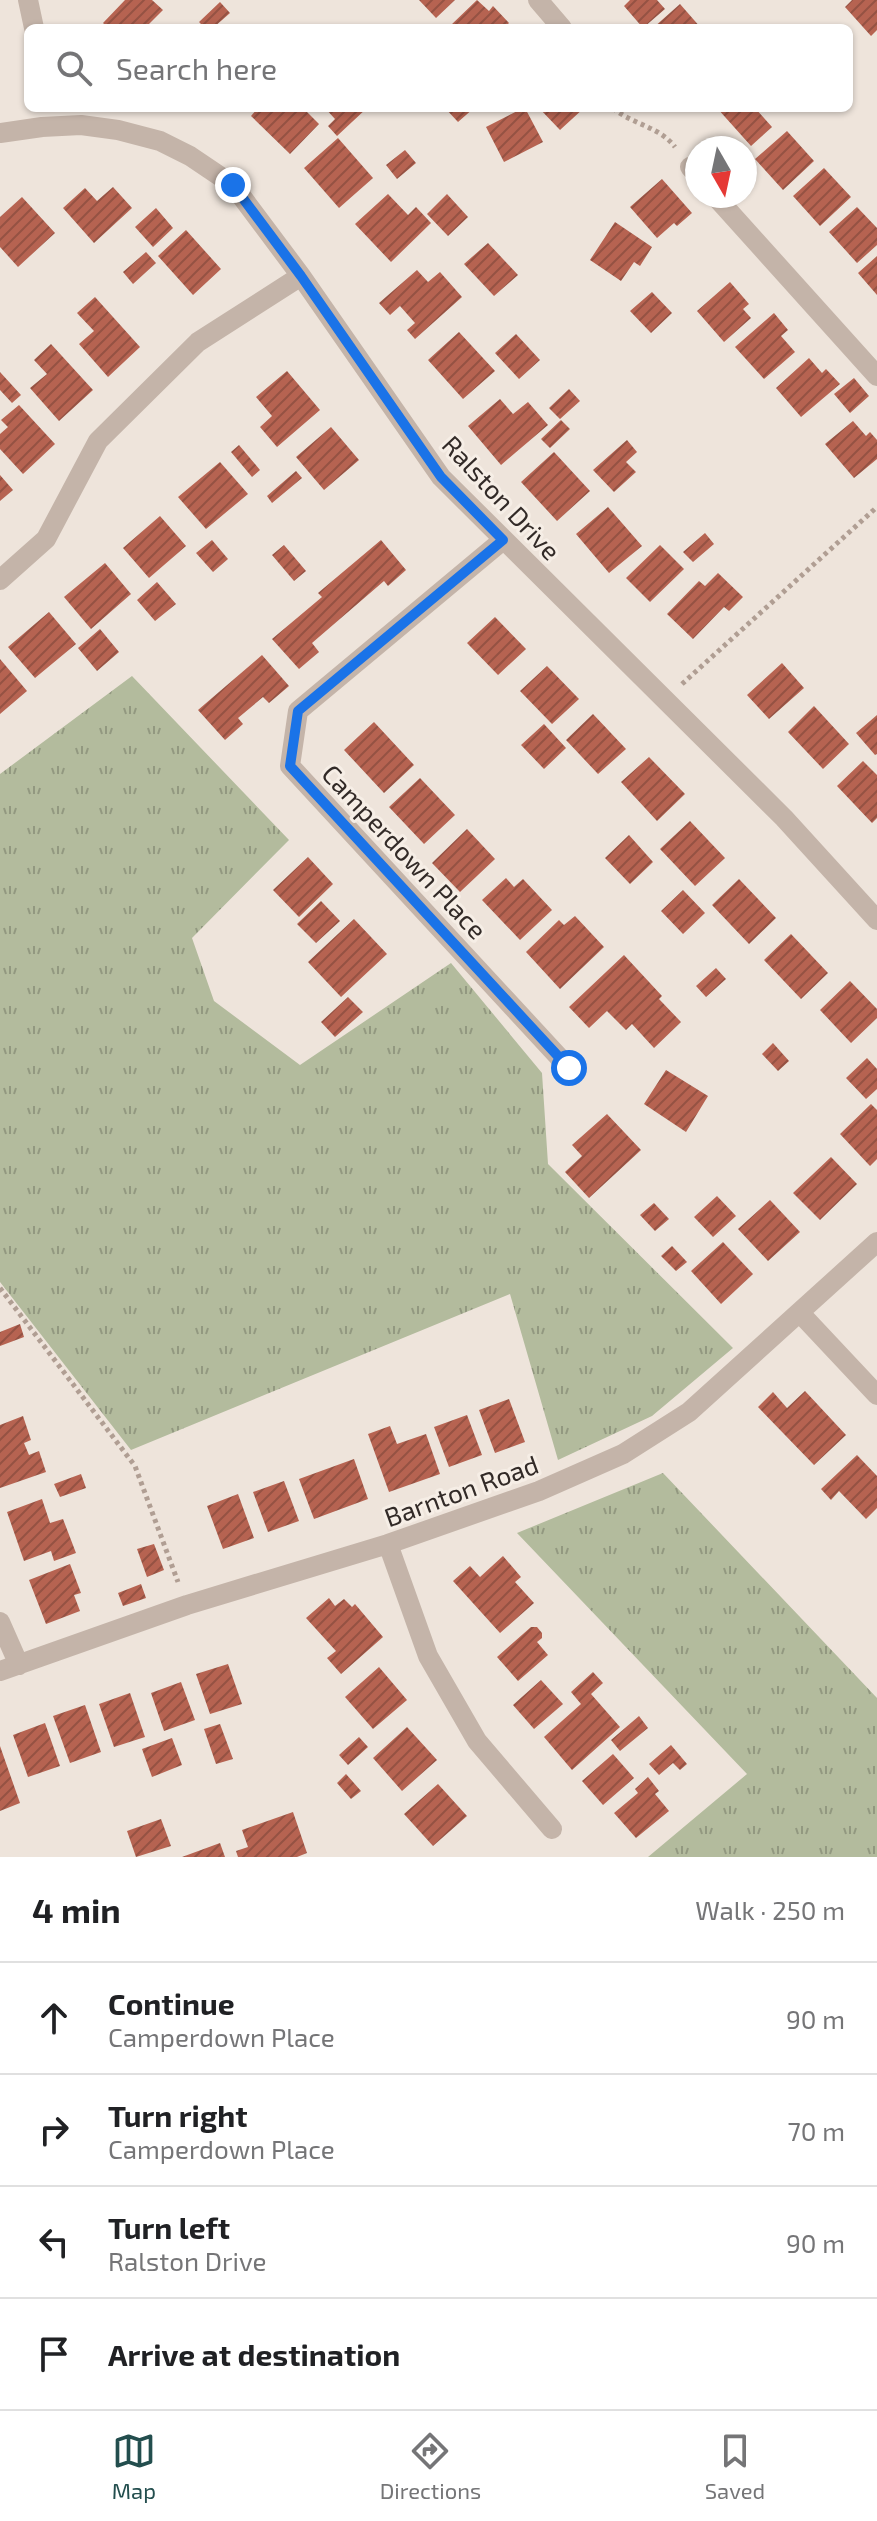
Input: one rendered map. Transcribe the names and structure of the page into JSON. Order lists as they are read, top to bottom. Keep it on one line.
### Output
{"streets":{"street":["Ralston Drive","Camperdown Place","Barnton Road"]},"crossings":[["Ralston Drive","Camperdown Place"]],"north":"bottom","page":{"search":"Search here","heading":["4 min","Walk · 250 m"],"list":[["Continue","Camperdown Place","90 m"],["Turn right","Camperdown Place","70 m"],["Turn left","Ralston Drive","90 m"],"Arrive at destination"],"nav":["Map","Directions","Saved"]}}
